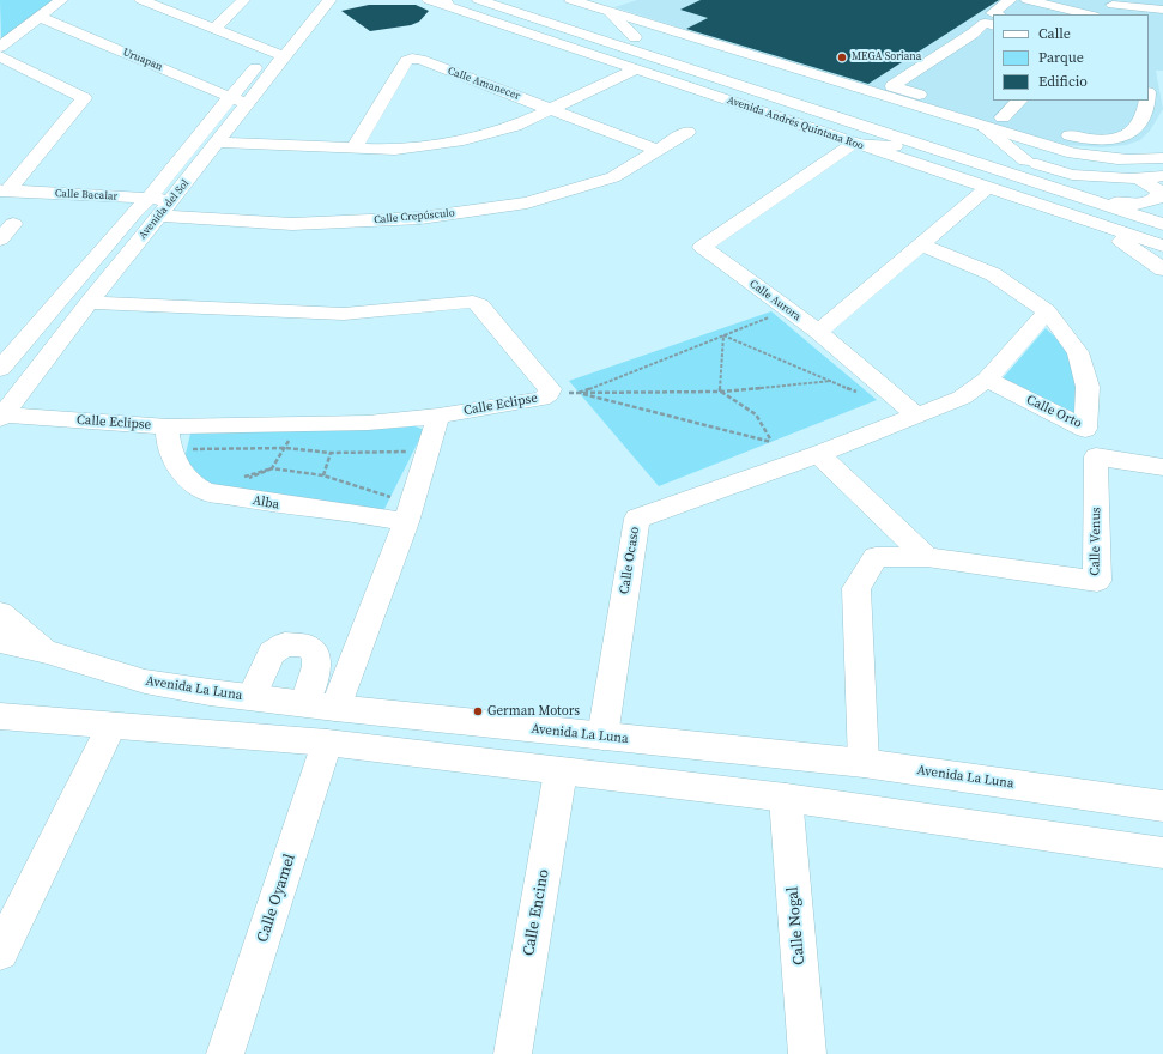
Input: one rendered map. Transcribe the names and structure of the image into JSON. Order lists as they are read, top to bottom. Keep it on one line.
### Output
{"streets":{"street":["Uruapan","Calle Amanecer","Avenida Andrés Quintana Roo","Calle Bacalar","Avenida del Sol","Calle Crepúsculo","Calle Aurora","Calle Eclipse","Calle Orto","Alba","Calle Venus","Calle Ocaso","Avenida La Luna","Calle Oyamel","Calle Encino","Calle Nogal"]},"crossings":[["Uruapan","Avenida del Sol"],["Calle Amanecer","Calle Crepúsculo"],["Avenida Andrés Quintana Roo","Calle Aurora"],["Calle Bacalar","Avenida del Sol"],["Avenida del Sol","Calle Crepúsculo"],["Avenida del Sol","Calle Eclipse"],["Calle Ocaso","Avenida La Luna"]],"places":["MEGA Soriana","German Motors"],"legend":["Calle","Parque","Edificio"]}
